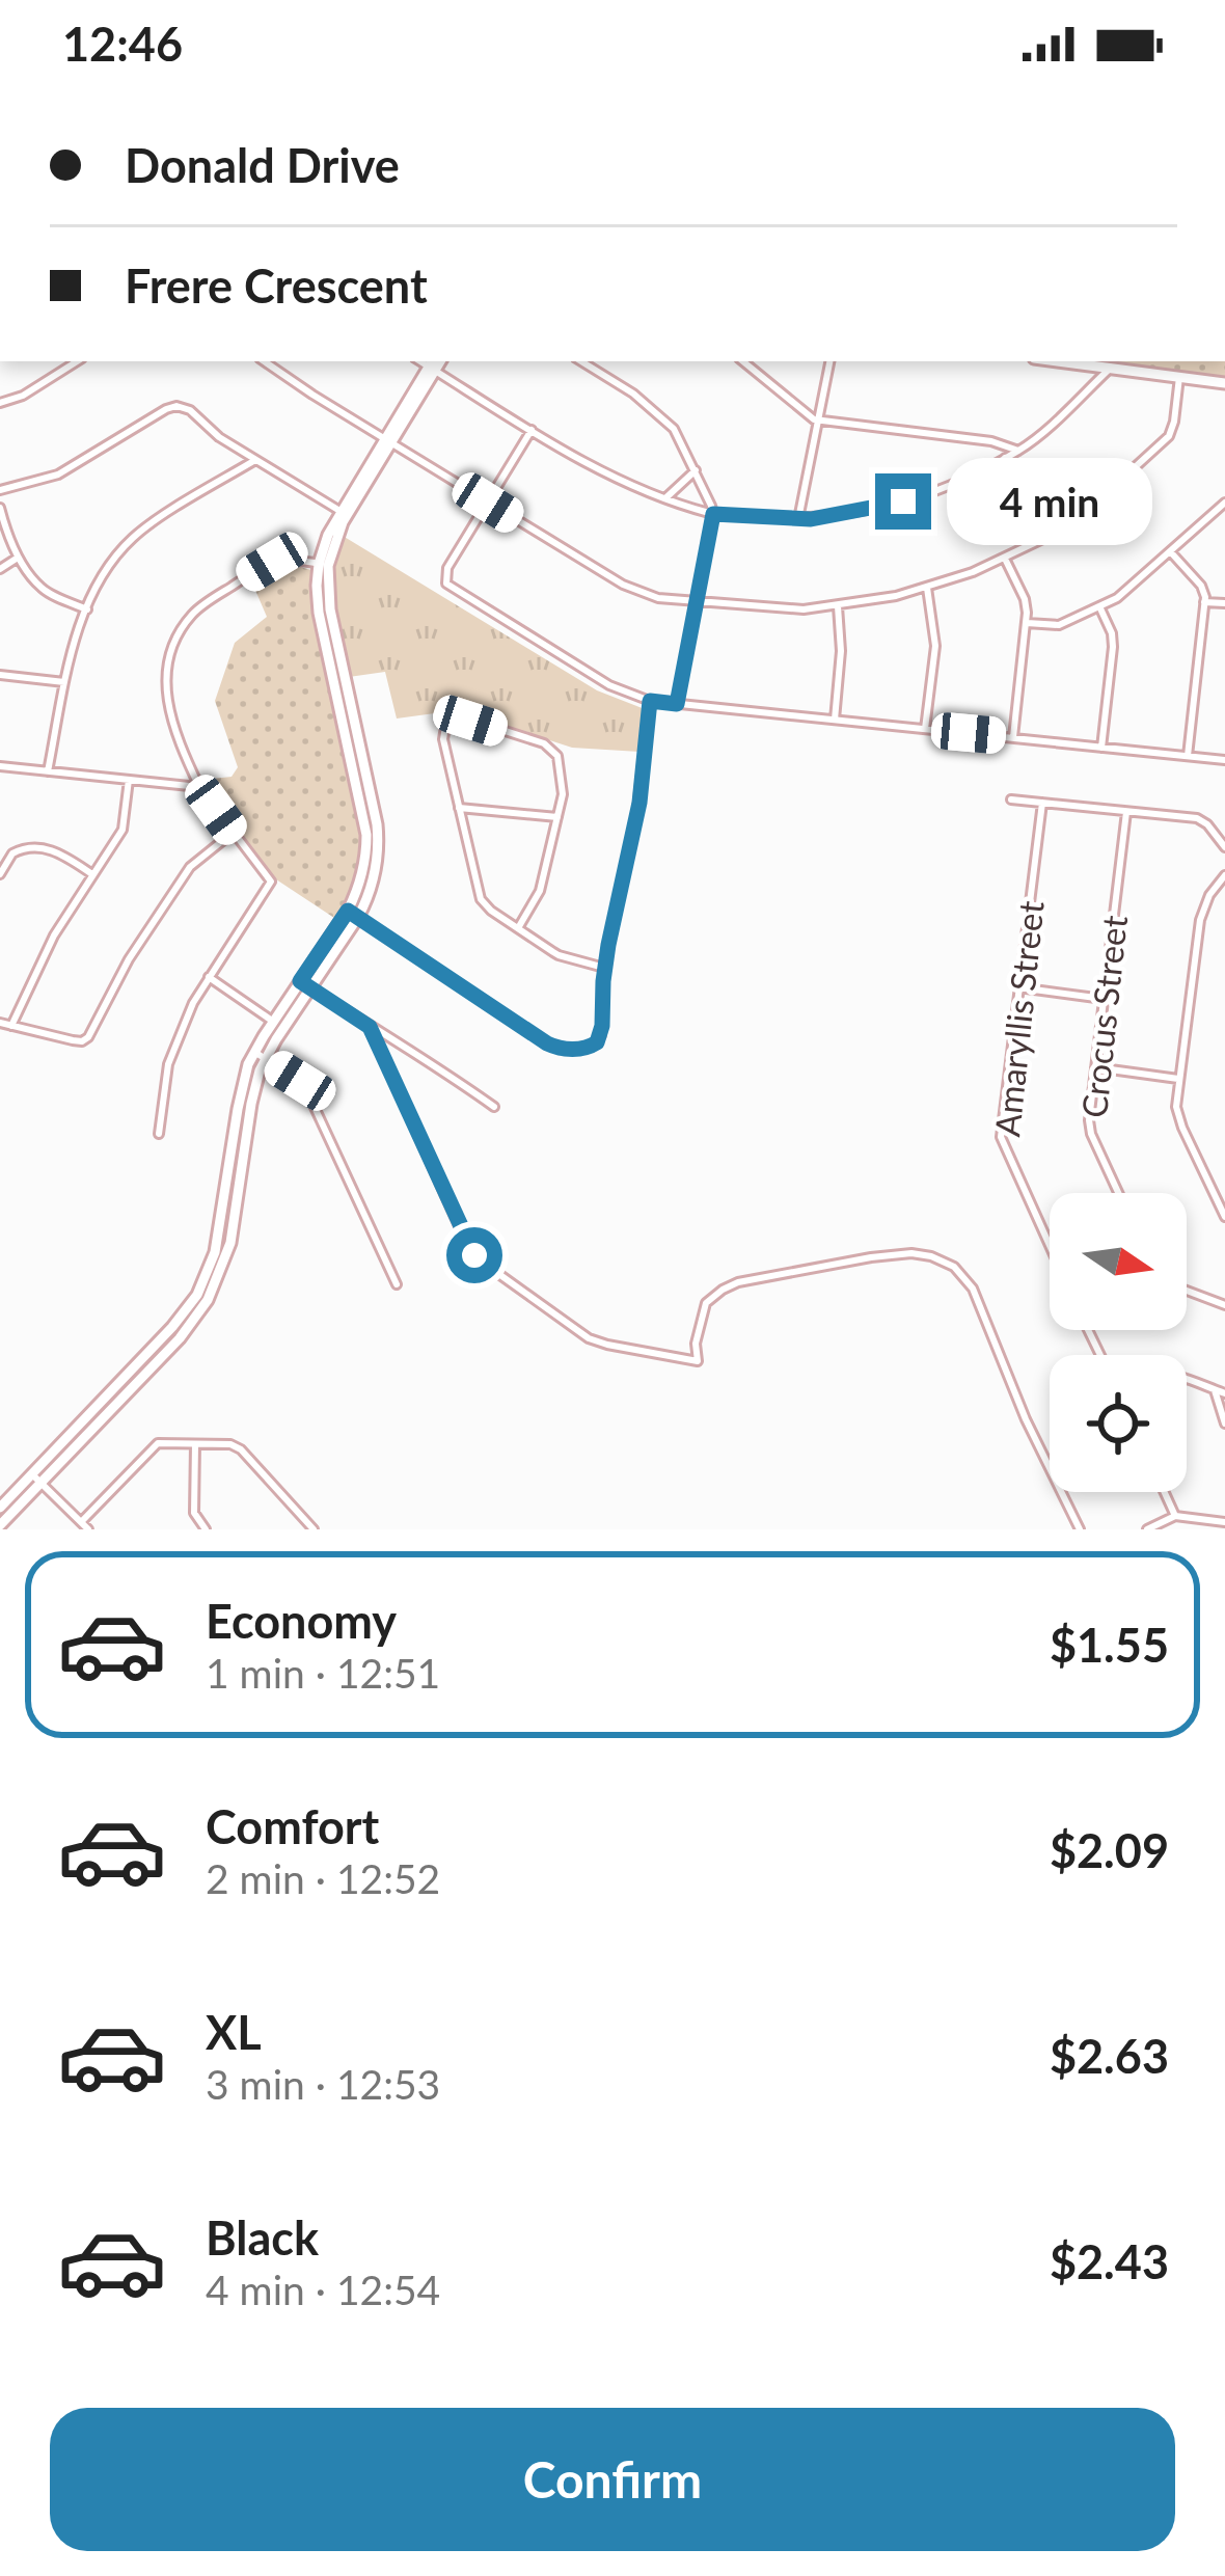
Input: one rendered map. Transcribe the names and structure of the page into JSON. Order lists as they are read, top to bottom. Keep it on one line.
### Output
{"streets":{"street":["Crocus Street","Amaryllis Street"]},"north":"right","page":{"status":"12:46","banner":["Donald Drive","Frere Crescent"],"bubble":"4 min","list":[{"name":"Economy","note":"1 min · 12:51","value":"$1.55"},{"name":"Comfort","note":"2 min · 12:52","value":"$2.09"},{"name":"XL","note":"3 min · 12:53","value":"$2.63"},{"name":"Black","note":"4 min · 12:54","value":"$2.43"}],"buttons":"Confirm"}}
